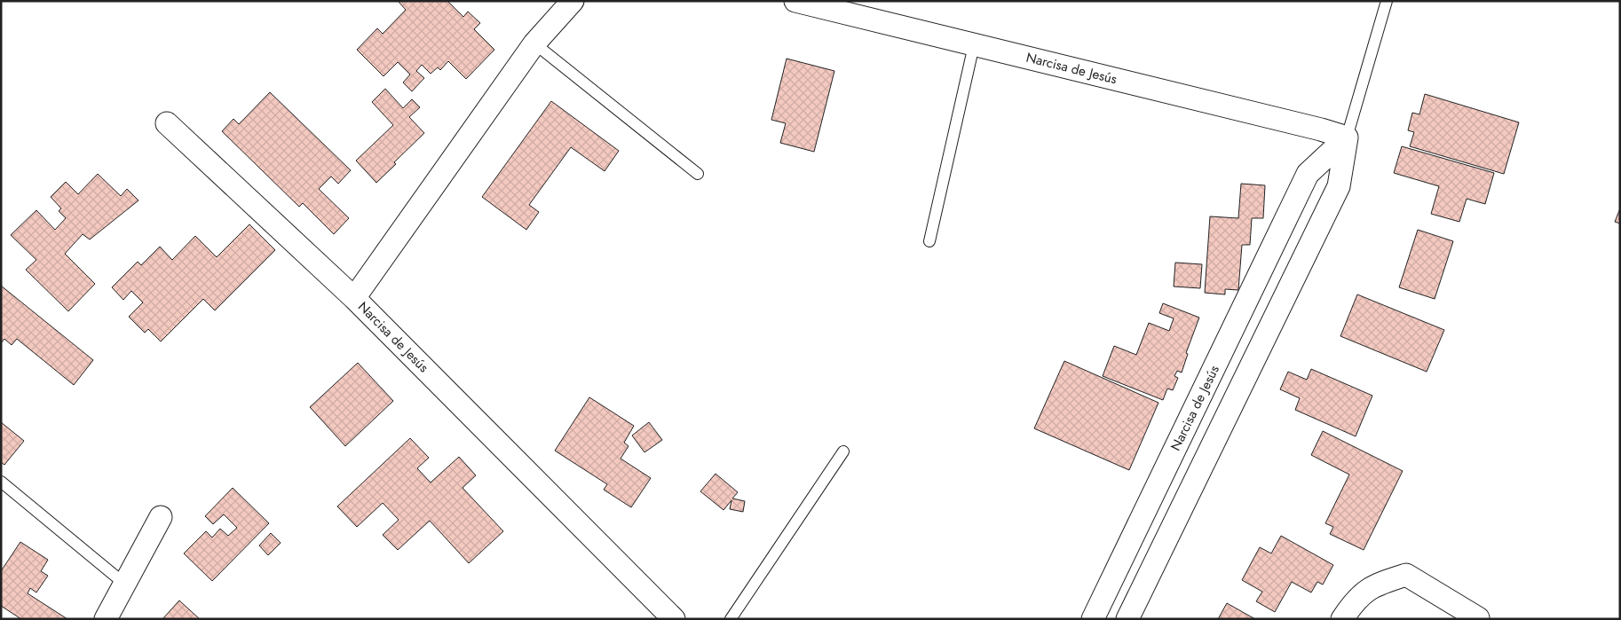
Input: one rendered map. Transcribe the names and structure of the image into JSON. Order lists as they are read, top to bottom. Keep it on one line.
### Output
{"streets":{"street":["Narcisa de Jesús"]}}
